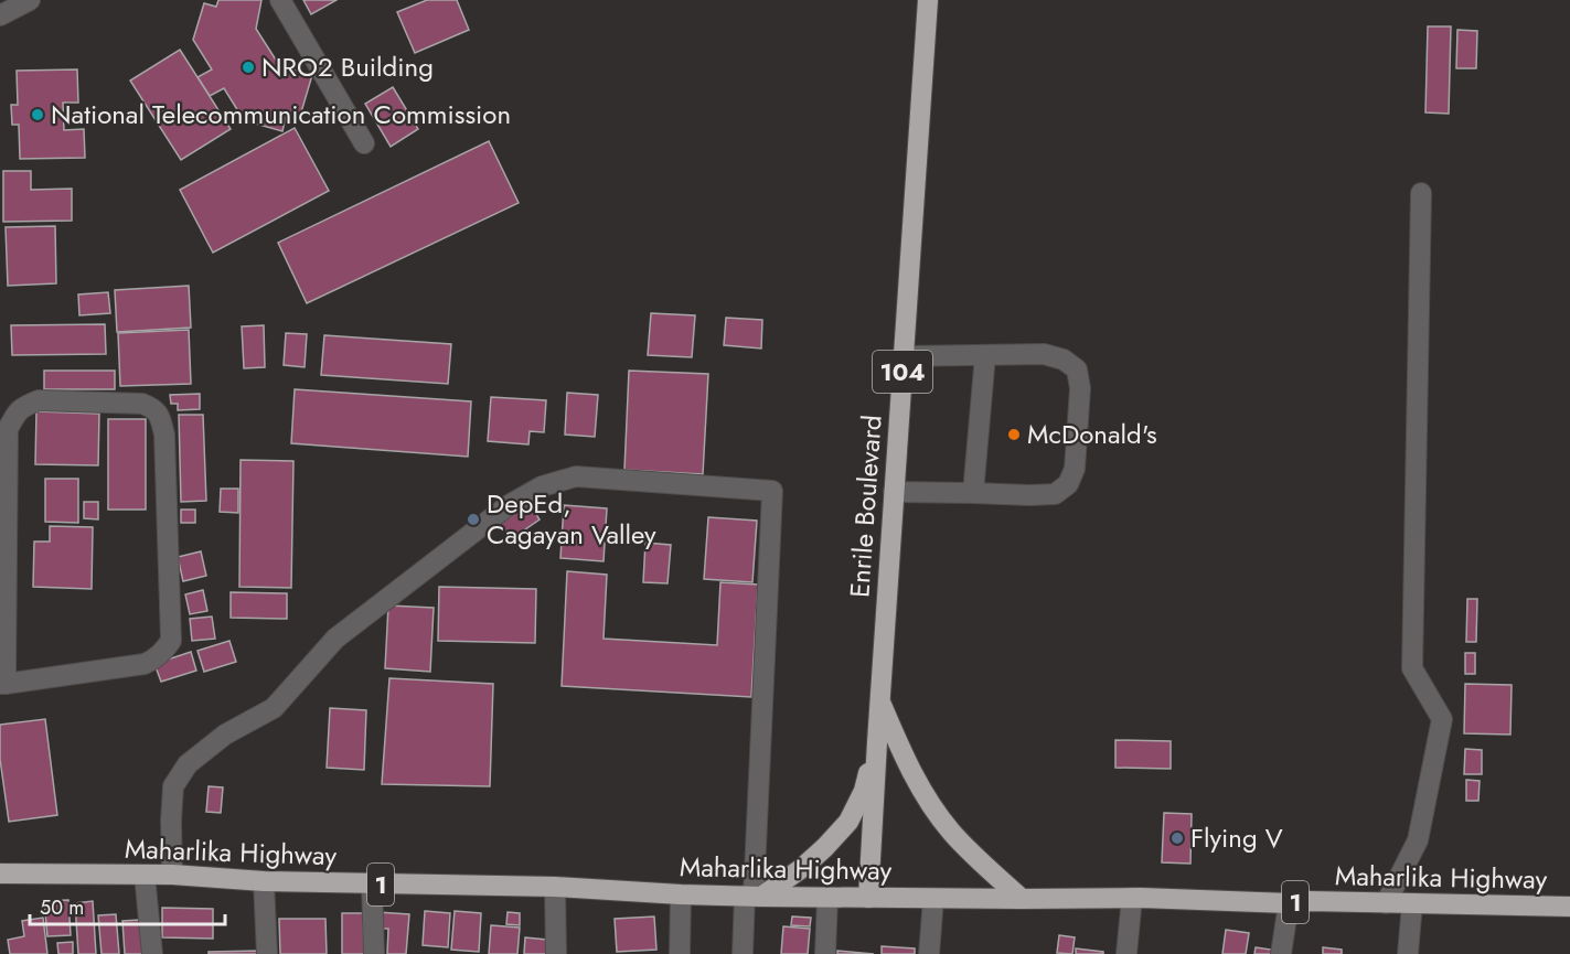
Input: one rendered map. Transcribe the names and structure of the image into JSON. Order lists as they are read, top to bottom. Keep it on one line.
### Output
{"streets":{"highway":["104","Enrile Boulevard","Maharlika Highway","1"]},"crossings":[["Enrile Boulevard","Maharlika Highway"]],"places":["NRO2 Building","National Telecommunication Commission","McDonald's","DepEd, Cagayan Valley","Flying V"],"scale_bar":"50 m"}
